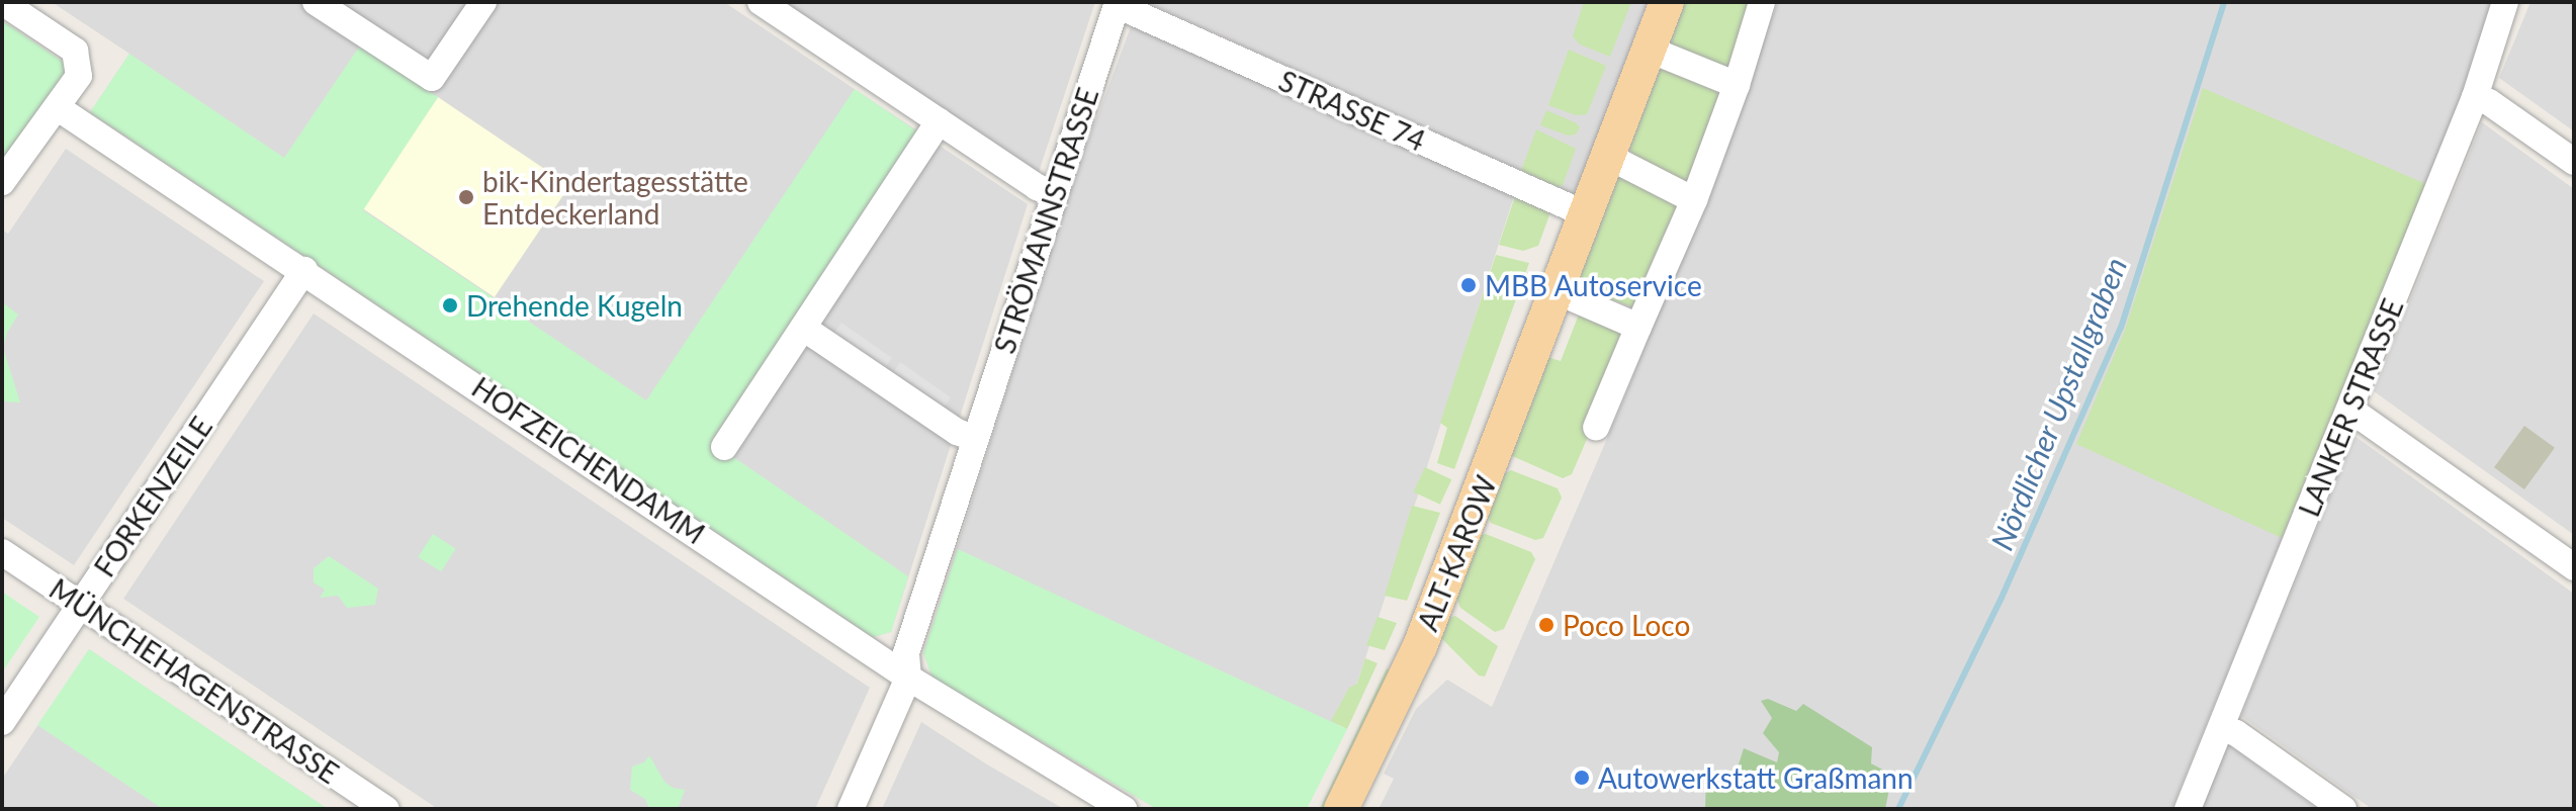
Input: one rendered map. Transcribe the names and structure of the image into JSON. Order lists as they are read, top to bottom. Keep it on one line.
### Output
{"streets":{"main road":["ALT-KAROW"],"street":["STRASSE 74","STRÖMANNSTRASSE","LANKER STRASSE","HOFZEICHENDAMM","FORKENZEILE","MÜNCHEHAGENSTRASSE"]},"crossings":[["STRASSE 74","STRÖMANNSTRASSE"],["STRASSE 74","ALT-KAROW"],["STRÖMANNSTRASSE","HOFZEICHENDAMM"],["HOFZEICHENDAMM","FORKENZEILE"],["FORKENZEILE","MÜNCHEHAGENSTRASSE"]],"water":["Nördlicher Upstallgraben"],"places":["bik-Kindertagesstätte Entdeckerland","MBB Autoservice","Drehende Kugeln","Poco Loco","Autowerkstatt Graßmann"]}
